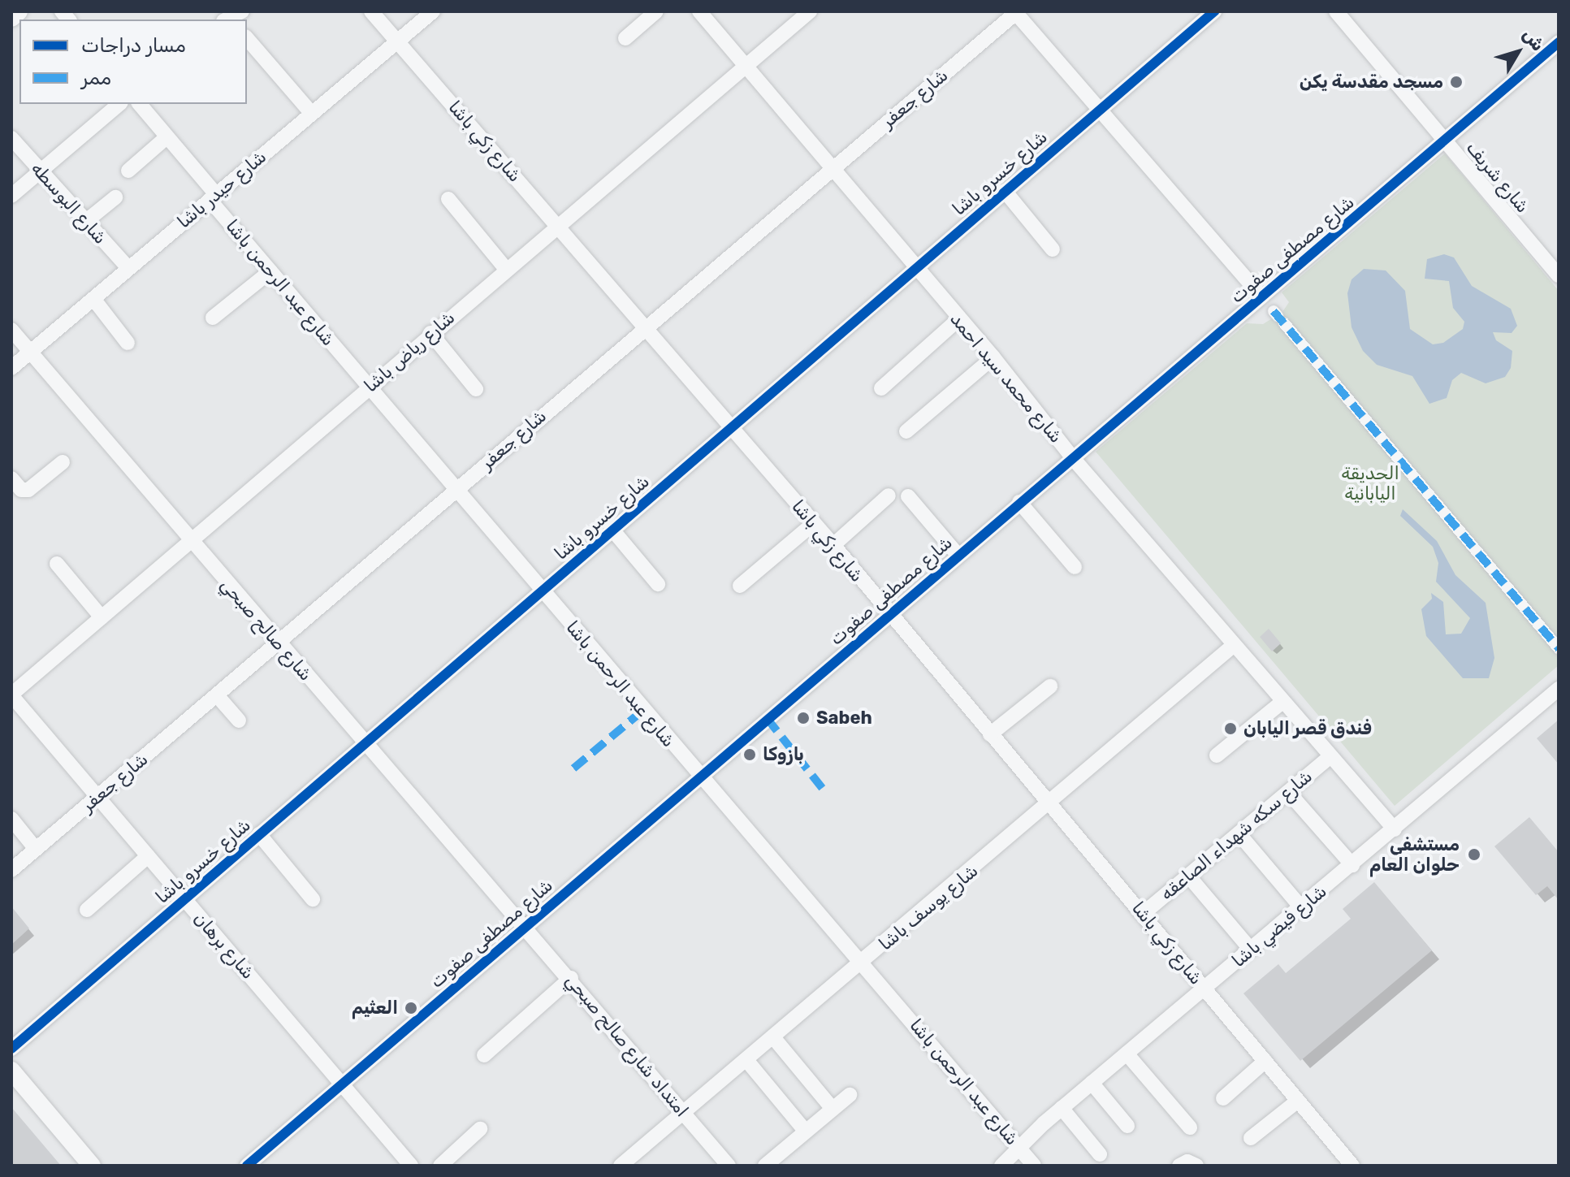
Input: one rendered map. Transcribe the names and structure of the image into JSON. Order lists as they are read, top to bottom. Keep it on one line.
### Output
{"streets":{"street":["شارع جعفر","شارع زكي باشا","شارع خسرو باشا","شارع شريف","شارع حيدر باشا","شارع البوسطه","شارع مصطفى صفوت","شارع عبد الرحمن باشا","شارع رياض باشا","شارع محمد سيد احمد","شارع صالح صبحي","شارع سكه شهداء الصاعقه","شارع يوسف باشا","شارع فيضي باشا","شارع برهان","امتداد شارع صالح صبحي"]},"crossings":[["شارع جعفر","شارع زكي باشا"],["شارع جعفر","شارع عبد الرحمن باشا"],["شارع جعفر","شارع محمد سيد احمد"],["شارع جعفر","شارع صالح صبحي"],["شارع جعفر","شارع برهان"],["شارع زكي باشا","شارع خسرو باشا"],["شارع زكي باشا","شارع حيدر باشا"],["شارع زكي باشا","شارع مصطفى صفوت"],["شارع زكي باشا","شارع رياض باشا"],["شارع زكي باشا","شارع سكه شهداء الصاعقه"],["شارع زكي باشا","شارع يوسف باشا"],["شارع زكي باشا","شارع فيضي باشا"],["شارع خسرو باشا","شارع عبد الرحمن باشا"],["شارع خسرو باشا","شارع محمد سيد احمد"],["شارع خسرو باشا","شارع صالح صبحي"],["شارع خسرو باشا","شارع برهان"],["شارع شريف","شارع مصطفى صفوت"],["شارع حيدر باشا","شارع البوسطه"],["شارع حيدر باشا","شارع عبد الرحمن باشا"],["شارع حيدر باشا","شارع صالح صبحي"],["شارع مصطفى صفوت","شارع عبد الرحمن باشا"],["شارع مصطفى صفوت","شارع محمد سيد احمد"],["شارع مصطفى صفوت","شارع صالح صبحي"],["شارع مصطفى صفوت","شارع برهان"],["شارع مصطفى صفوت","امتداد شارع صالح صبحي"],["شارع عبد الرحمن باشا","شارع رياض باشا"],["شارع عبد الرحمن باشا","شارع يوسف باشا"],["شارع عبد الرحمن باشا","شارع فيضي باشا"],["شارع رياض باشا","شارع محمد سيد احمد"],["شارع رياض باشا","شارع صالح صبحي"],["شارع رياض باشا","شارع برهان"],["شارع محمد سيد احمد","شارع سكه شهداء الصاعقه"],["شارع محمد سيد احمد","شارع يوسف باشا"],["شارع محمد سيد احمد","شارع فيضي باشا"],["شارع صالح صبحي","امتداد شارع صالح صبحي"],["شارع يوسف باشا","امتداد شارع صالح صبحي"]],"parks":["الحديقة اليابانية"],"places":["مسجد مقدسة يكن","Sabeh","فندق قصر اليابان","بازوكا","مستشفى حلوان العام","العثيم"],"legend":["مسار دراجات","ممر"],"north":"top right"}
